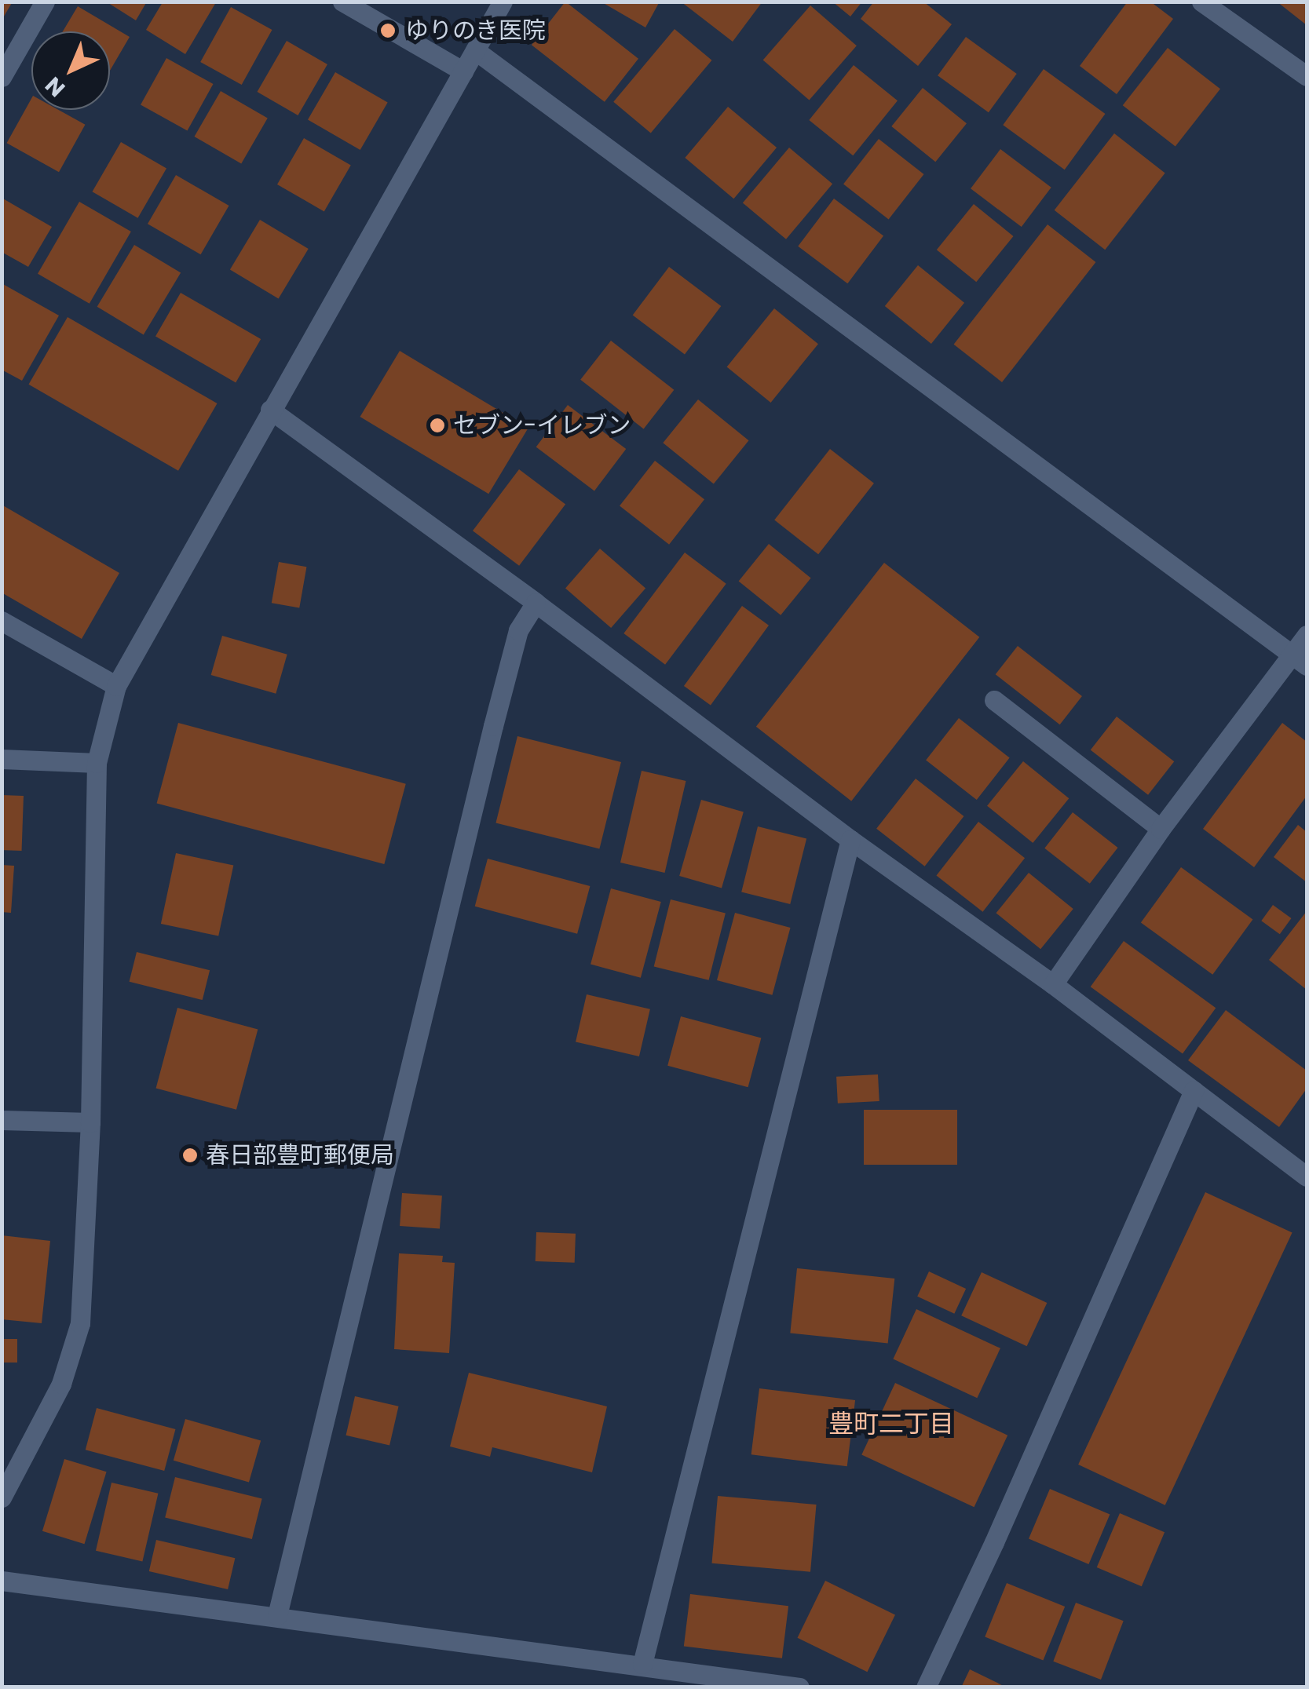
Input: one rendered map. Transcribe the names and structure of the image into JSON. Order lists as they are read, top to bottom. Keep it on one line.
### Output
{"districts":["豊町二丁目"],"places":["ゆりのき医院","セブン-イレブン","春日部豊町郵便局"],"north":"bottom left"}
